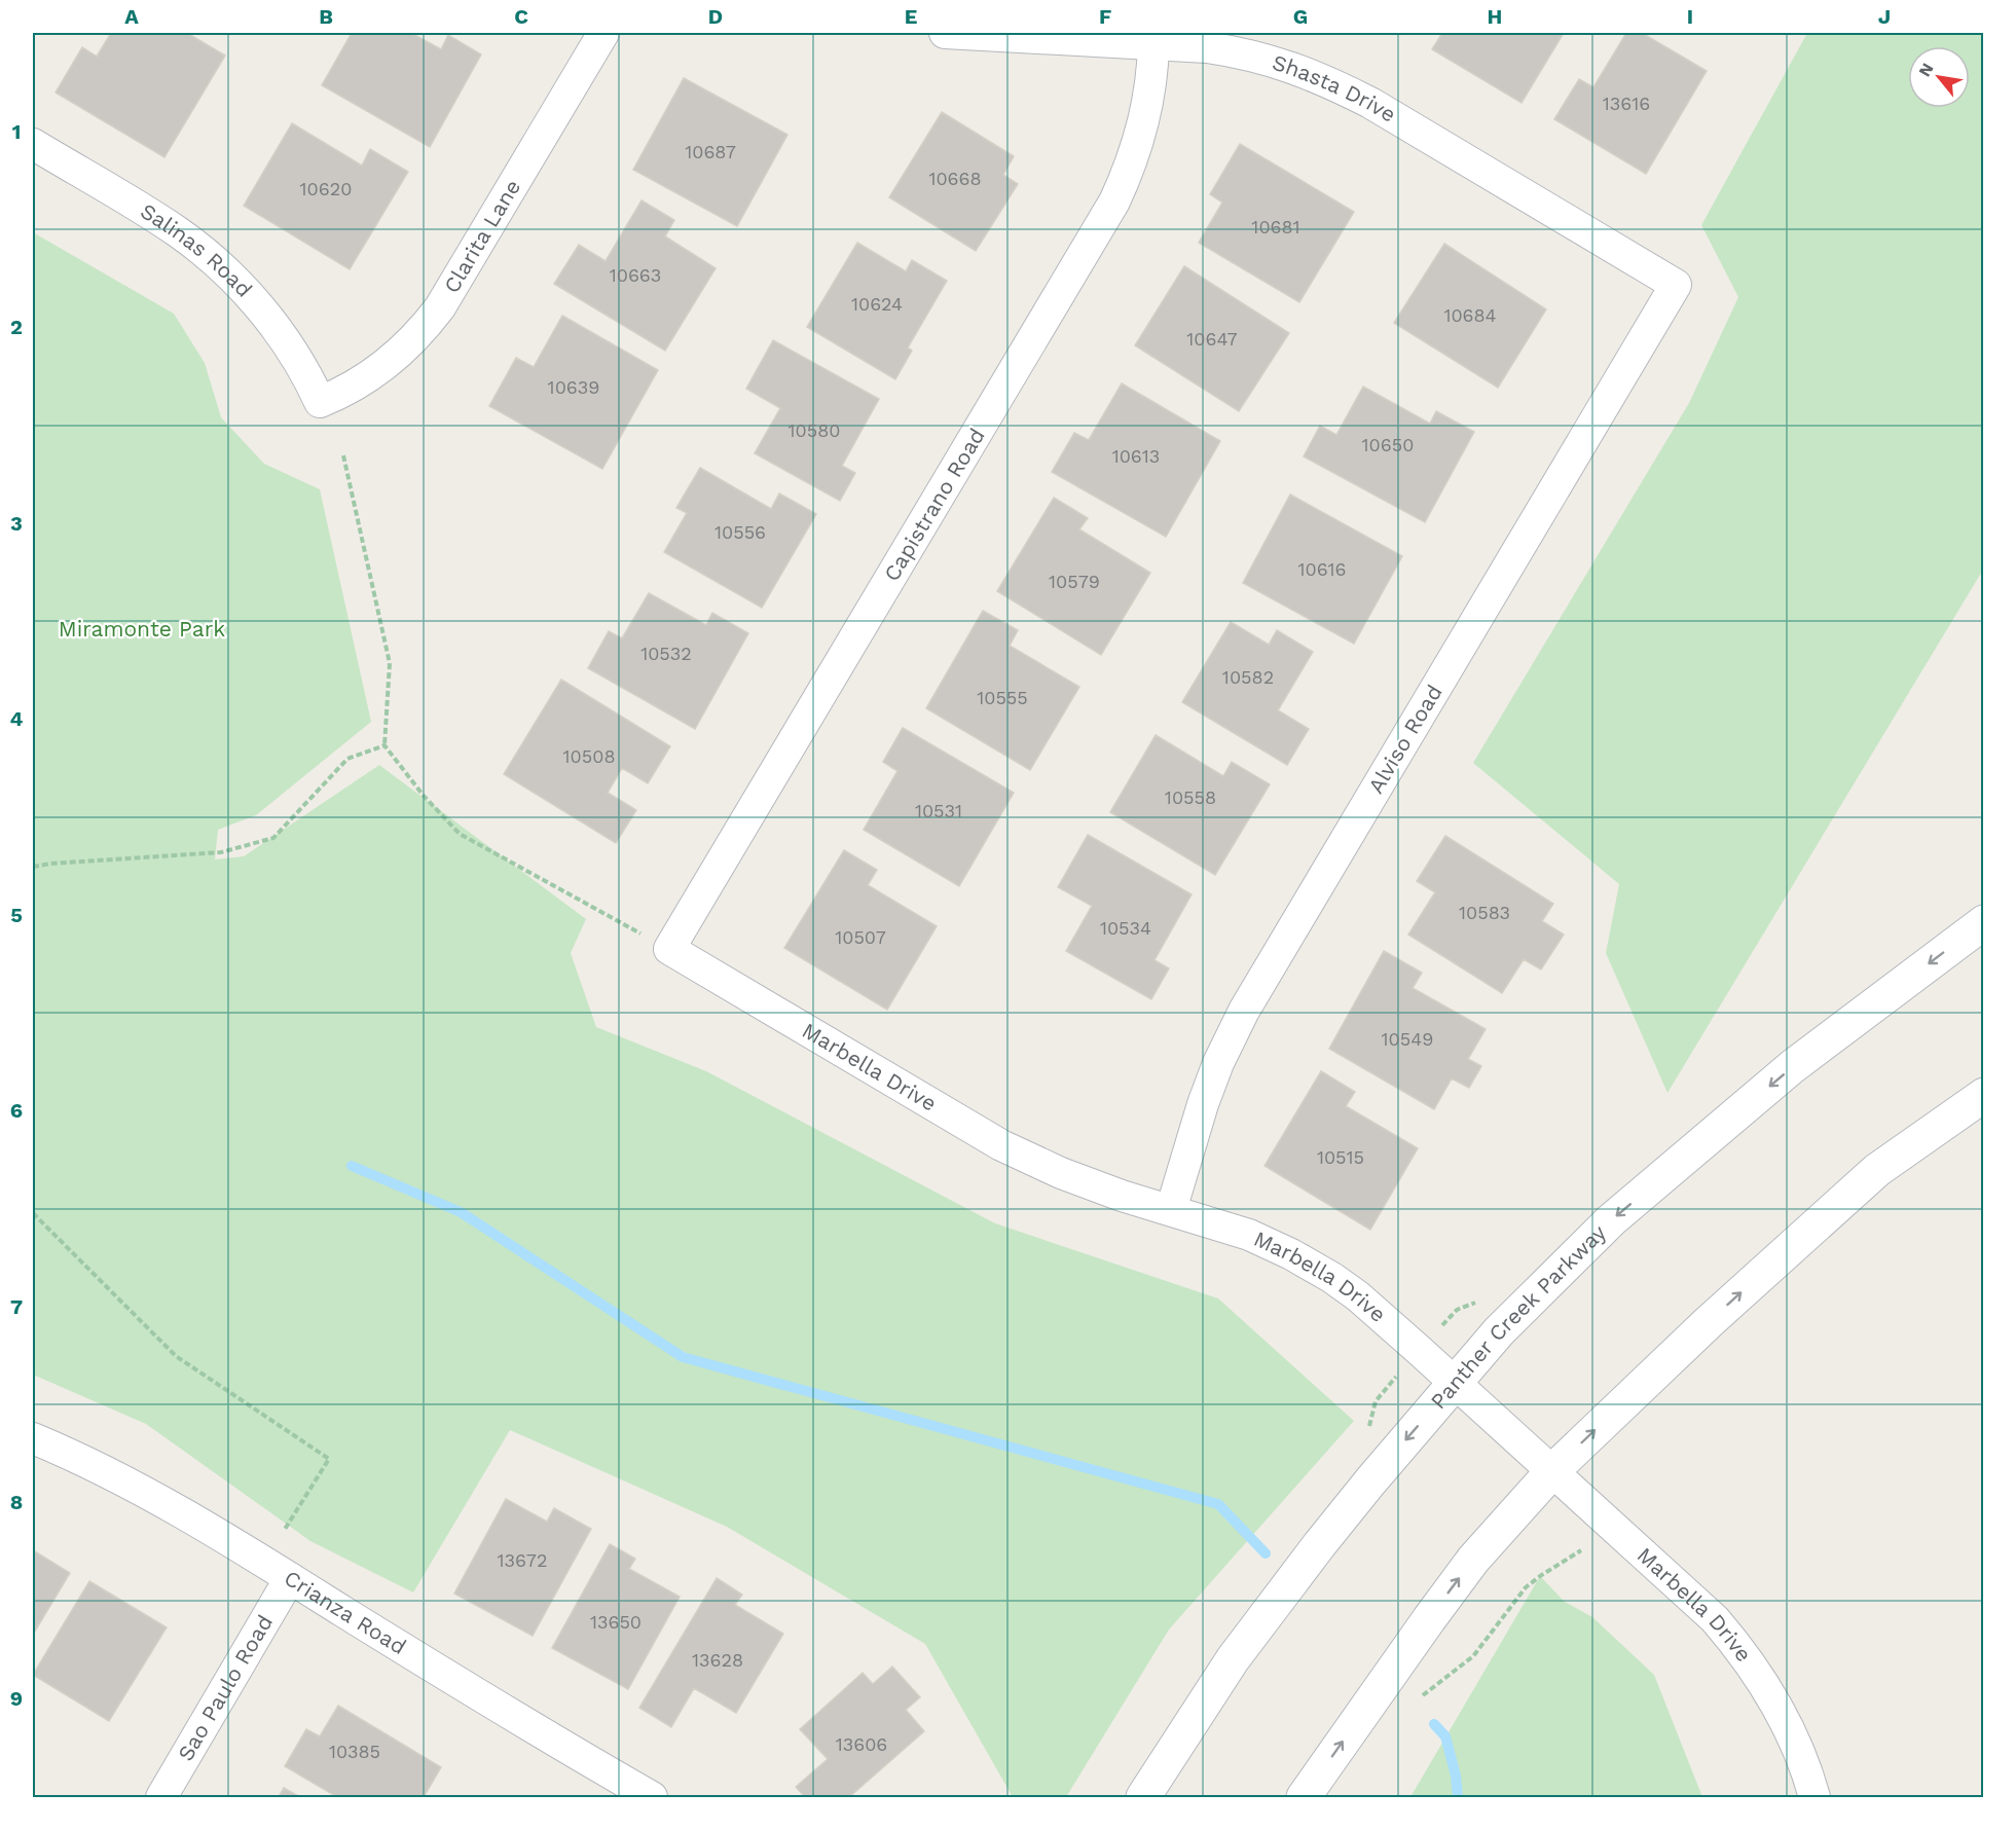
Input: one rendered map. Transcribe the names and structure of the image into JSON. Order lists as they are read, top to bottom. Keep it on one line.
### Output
{"streets":{"main road":["Panther Creek Parkway"],"street":["Shasta Drive","Clarita Lane","Salinas Road","Capistrano Road","Alviso Road","Marbella Drive","Crianza Road","Sao Paulo Road"]},"crossings":[["Shasta Drive","Capistrano Road"],["Shasta Drive","Alviso Road"],["Clarita Lane","Salinas Road"],["Capistrano Road","Marbella Drive"],["Alviso Road","Marbella Drive"],["Marbella Drive","Panther Creek Parkway"],["Crianza Road","Sao Paulo Road"]],"parks":["Miramonte Park"],"house_numbers":["13616","10687","10668","10620","10681","10663","10624","10684","10647","10639","10580","10650","10613","10556","10616","10579","10532","10582","10555","10508","10558","10531","10583","10534","10507","10549","10515","13672","13650","13628","13606","10385"],"north":"top left","grid":{"columns":["A","B","C","D","E","F","G","H","I","J"],"rows":["1","2","3","4","5","6","7","8","9"]}}
